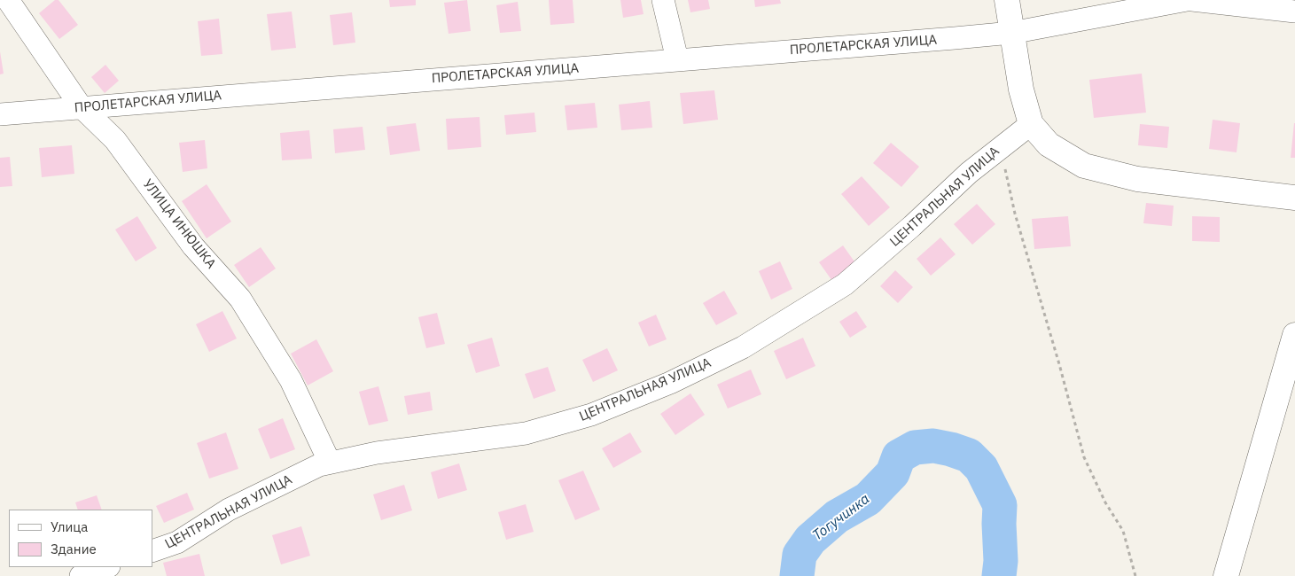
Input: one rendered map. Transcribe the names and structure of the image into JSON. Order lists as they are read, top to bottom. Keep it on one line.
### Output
{"streets":{"street":["ПРОЛЕТАРСКАЯ УЛИЦА","ЦЕНТРАЛЬНАЯ УЛИЦА","УЛИЦА ИНЮШКА"]},"crossings":[["ПРОЛЕТАРСКАЯ УЛИЦА","УЛИЦА ИНЮШКА"],["ЦЕНТРАЛЬНАЯ УЛИЦА","УЛИЦА ИНЮШКА"]],"water":["Тогучинка"],"legend":["Улица","Здание"]}
